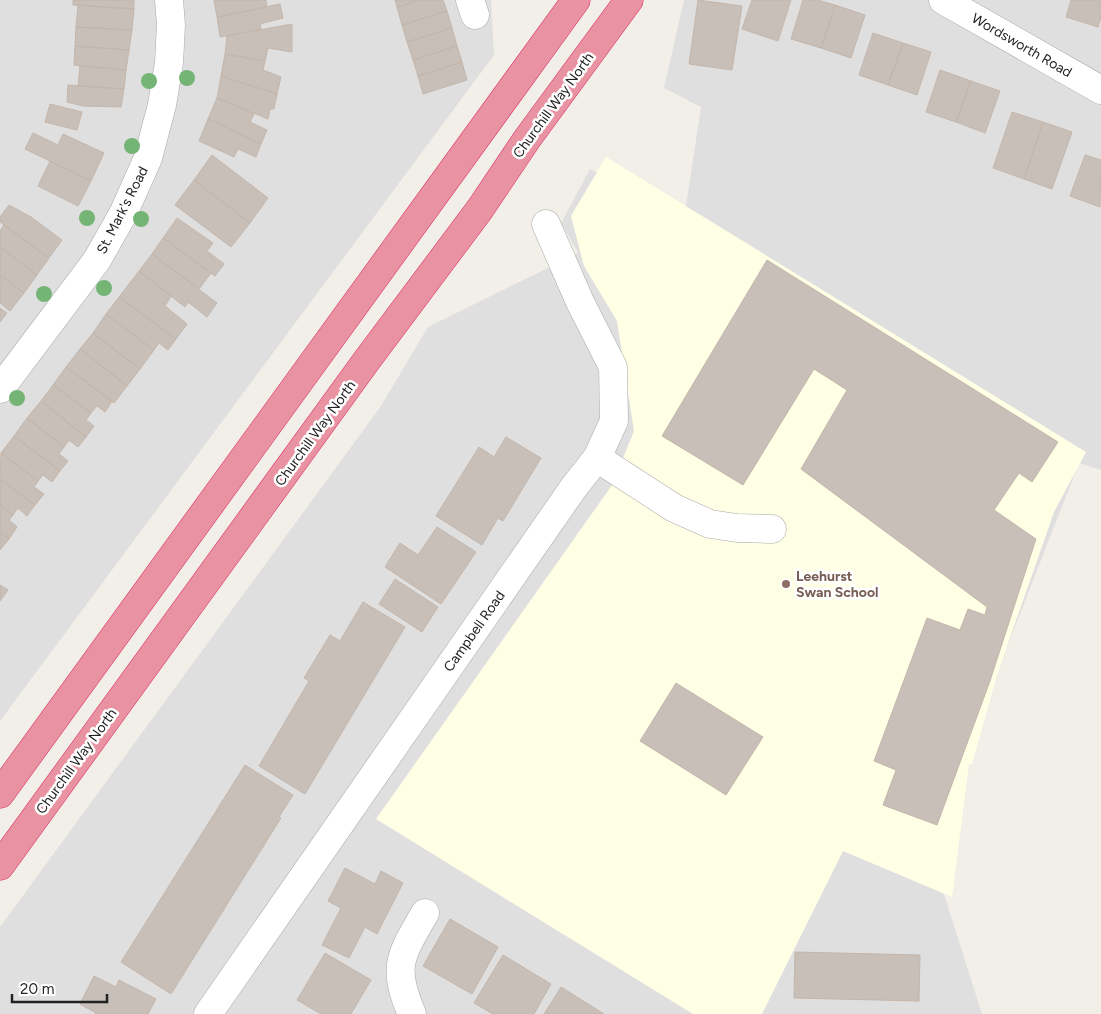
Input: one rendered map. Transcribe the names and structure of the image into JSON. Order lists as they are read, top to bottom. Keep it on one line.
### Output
{"streets":{"highway":["Churchill Way North"],"street":["Wordsworth Road","St. Mark's Road","Campbell Road"]},"places":["Leehurst Swan School"],"scale_bar":"20 m"}
